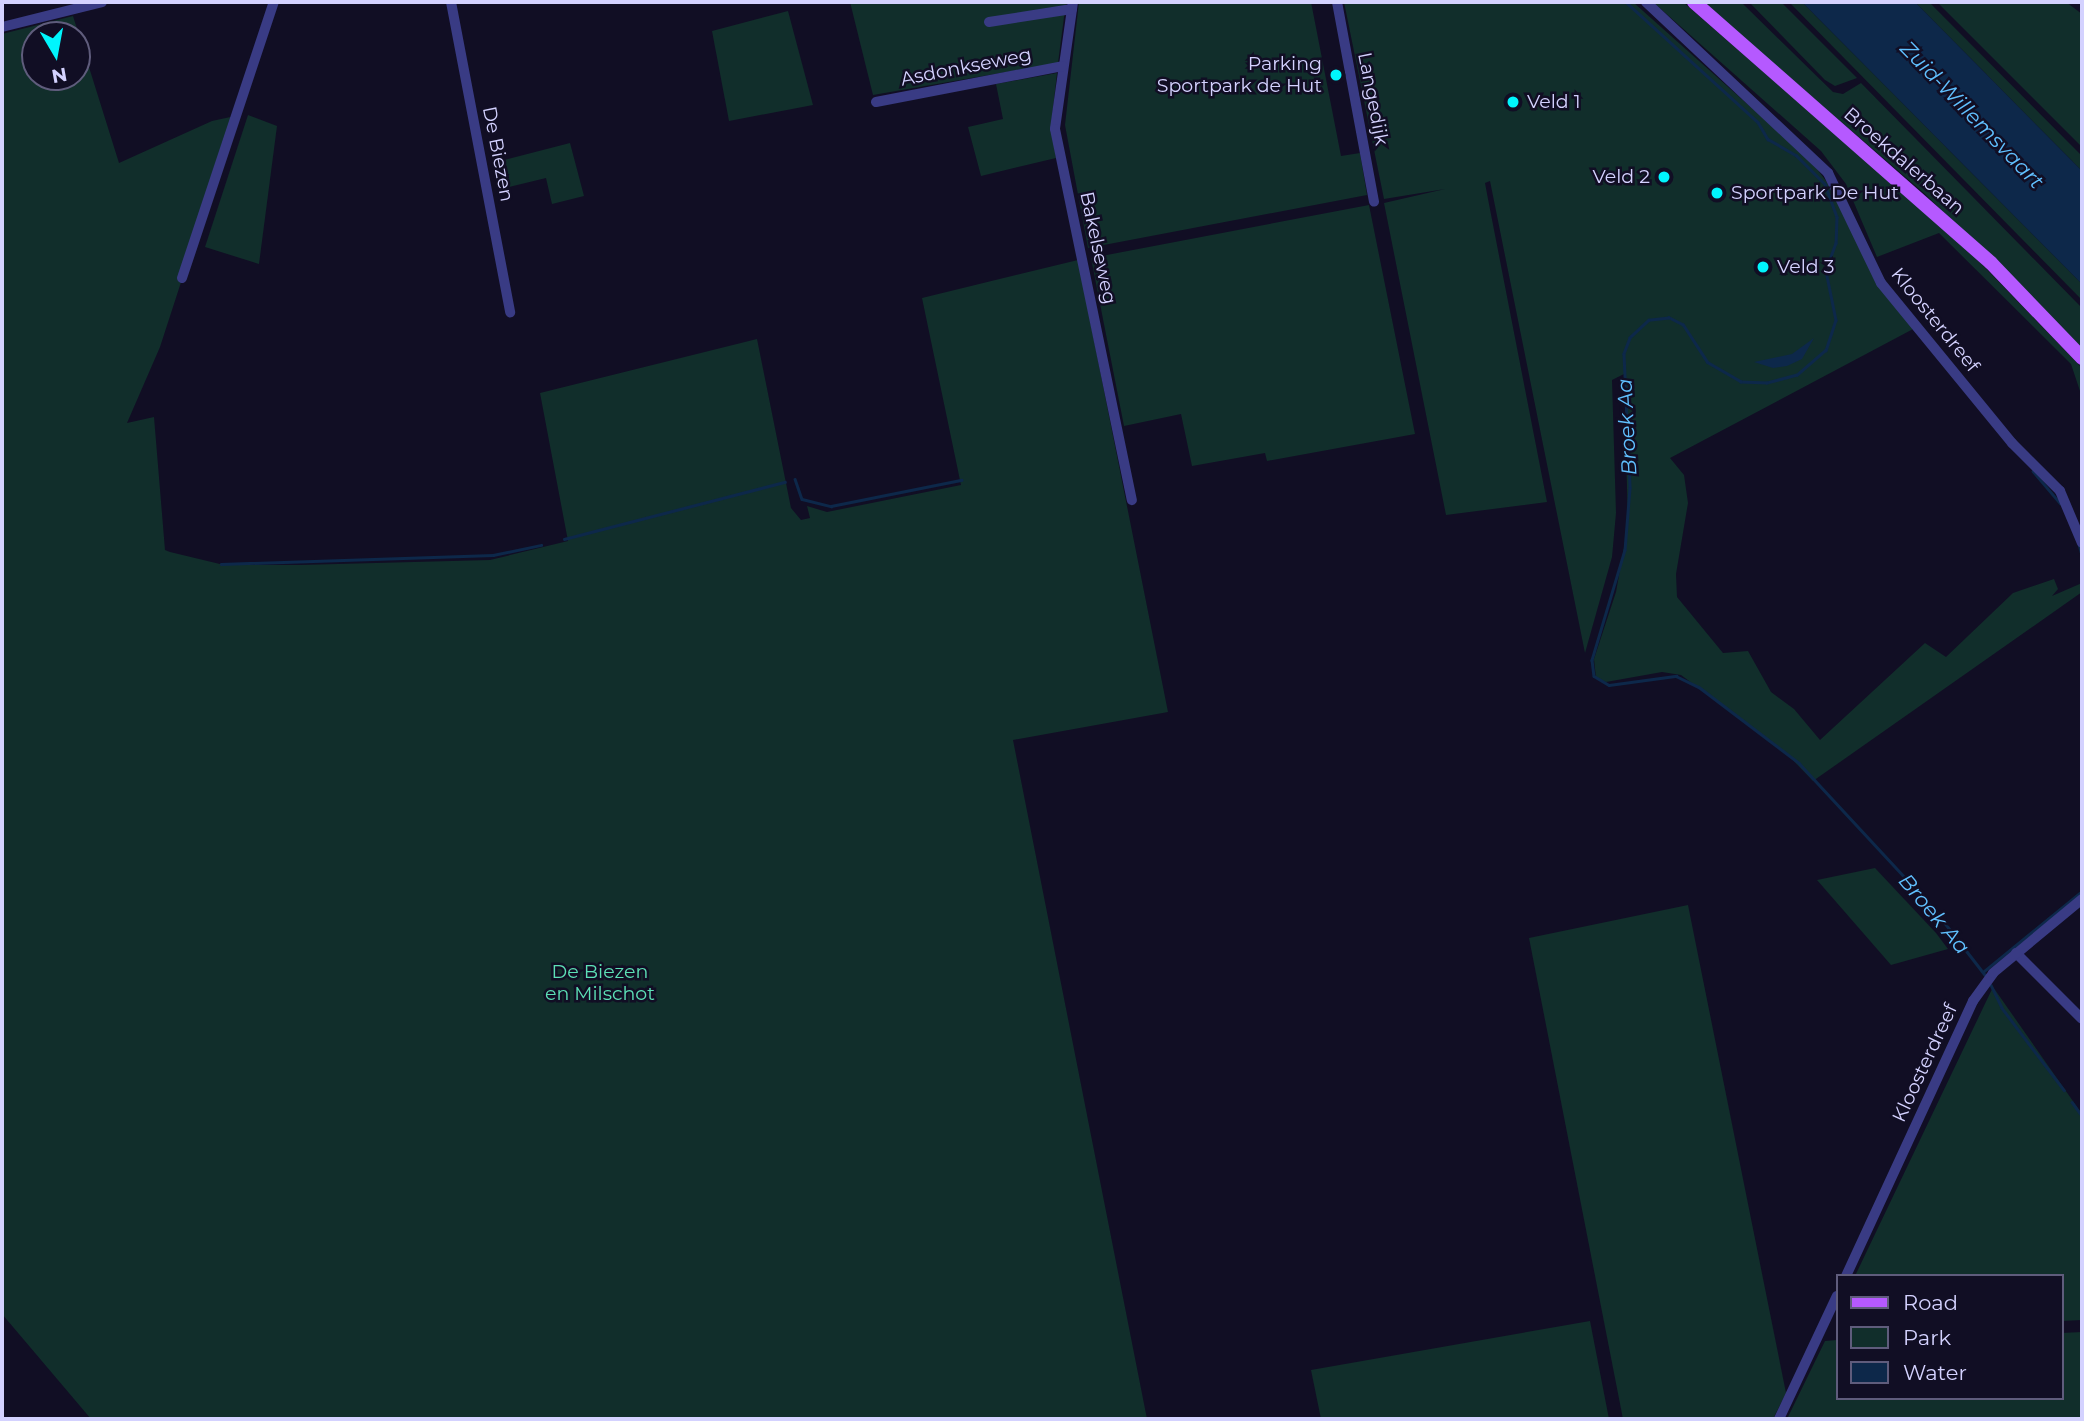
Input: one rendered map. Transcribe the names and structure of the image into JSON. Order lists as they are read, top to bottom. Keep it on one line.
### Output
{"streets":{"main road":["Broekdalerbaan"],"street":["Asdonkseweg","Langedijk","De Biezen","Bakelseweg","Kloosterdreef"]},"crossings":[["Asdonkseweg","Bakelseweg"]],"water":["Zuid-Willemsvaart","Broek Aa"],"parks":["De Biezen en Milschot"],"places":["Parking Sportpark de Hut","Veld 1","Veld 2","Sportpark De Hut","Veld 3"],"legend":["Road","Park","Water"],"north":"bottom"}
